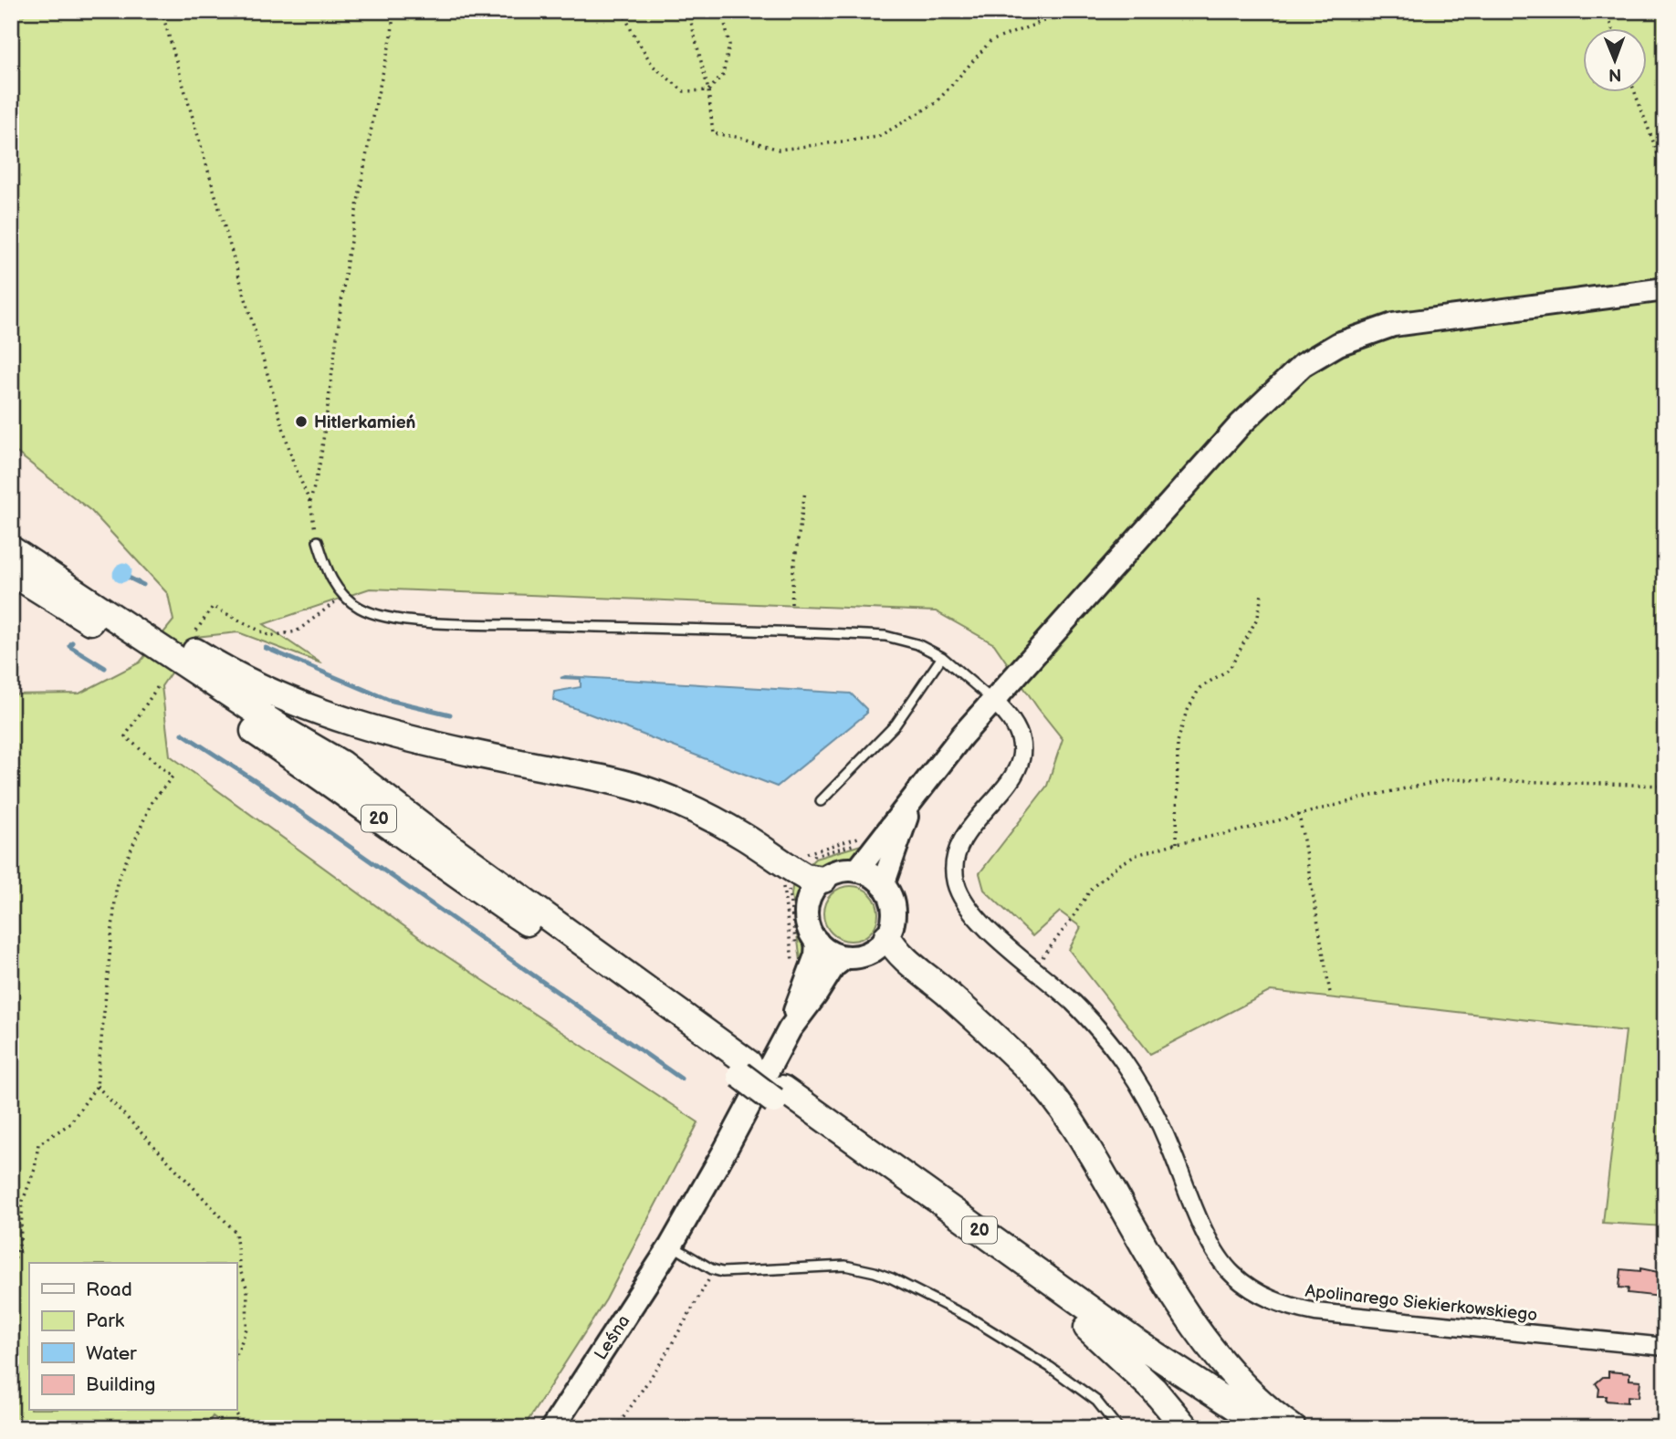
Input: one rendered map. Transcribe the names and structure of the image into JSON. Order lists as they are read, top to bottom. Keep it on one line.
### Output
{"streets":{"main road":["20"],"street":["Apolinarego Siekierkowskiego","Leśna"]},"places":["Hitlerkamień"],"legend":["Road","Park","Water","Building"],"north":"bottom"}
